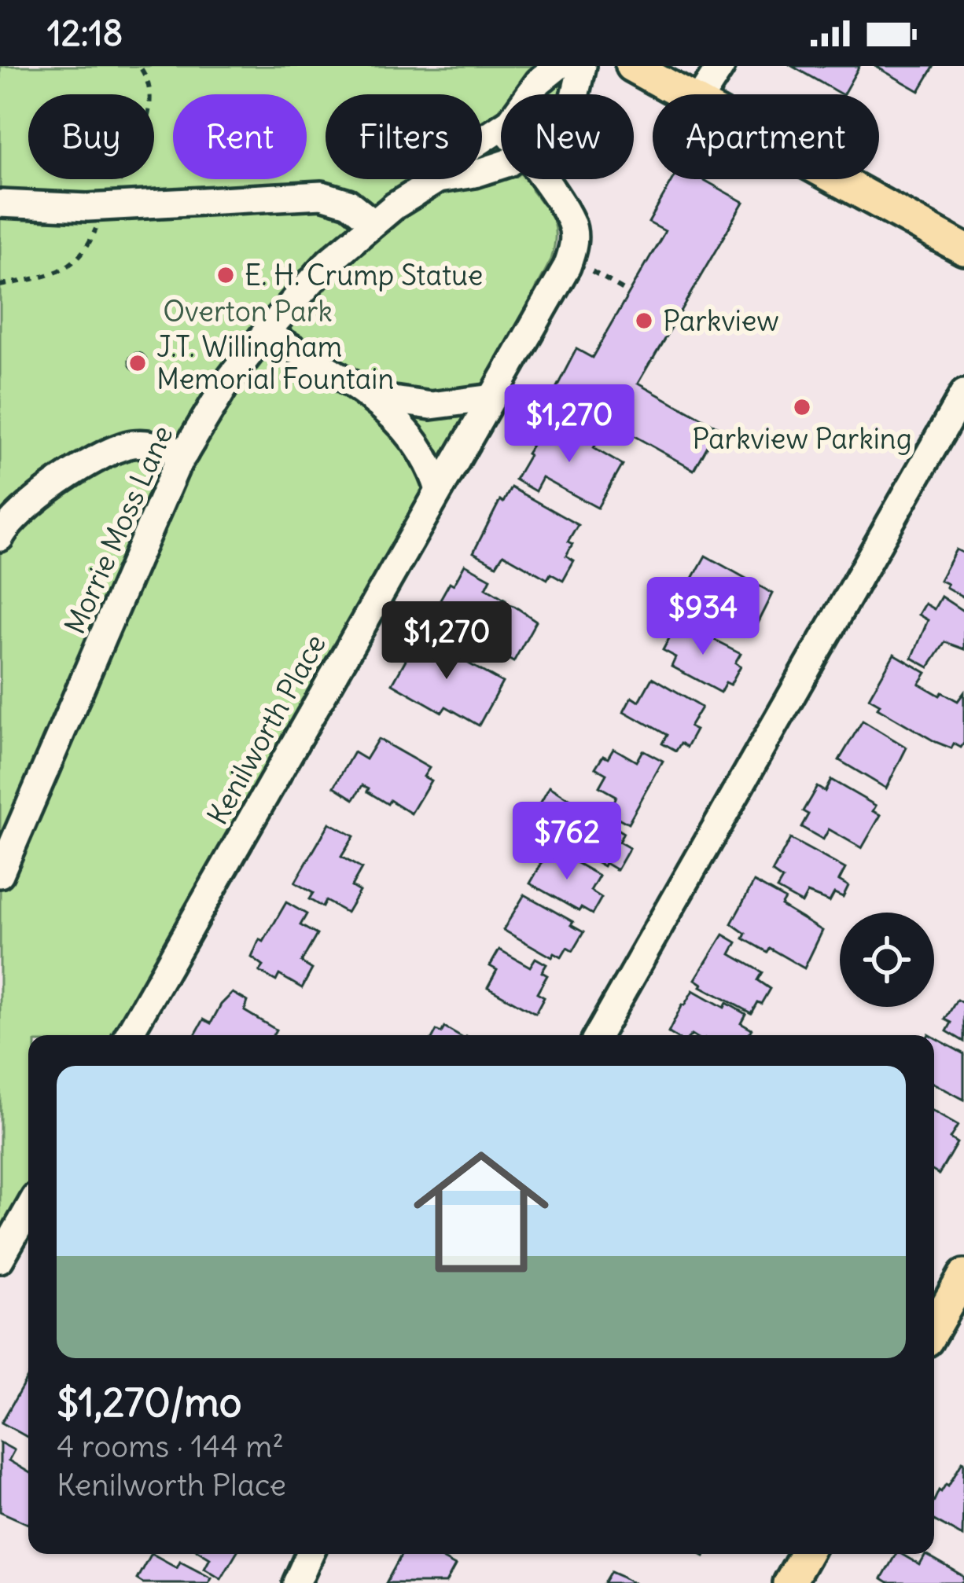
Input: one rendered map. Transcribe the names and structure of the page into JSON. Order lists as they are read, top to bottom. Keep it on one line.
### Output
{"streets":{"street":["Morrie Moss Lane","Kenilworth Place"]},"parks":["Overton Park"],"places":["E. H. Crump Statue","Parkview","J.T. Willingham Memorial Fountain","Parkview Parking"],"page":{"status":"12:18","chip":["Buy","Rent","Filters","New","Apartment"],"price":["$1,270","$934","$1,270","$762"],"list":[{"name":"$1,270/mo","note":"4 rooms · 144 m² · Kenilworth Place"}]}}
